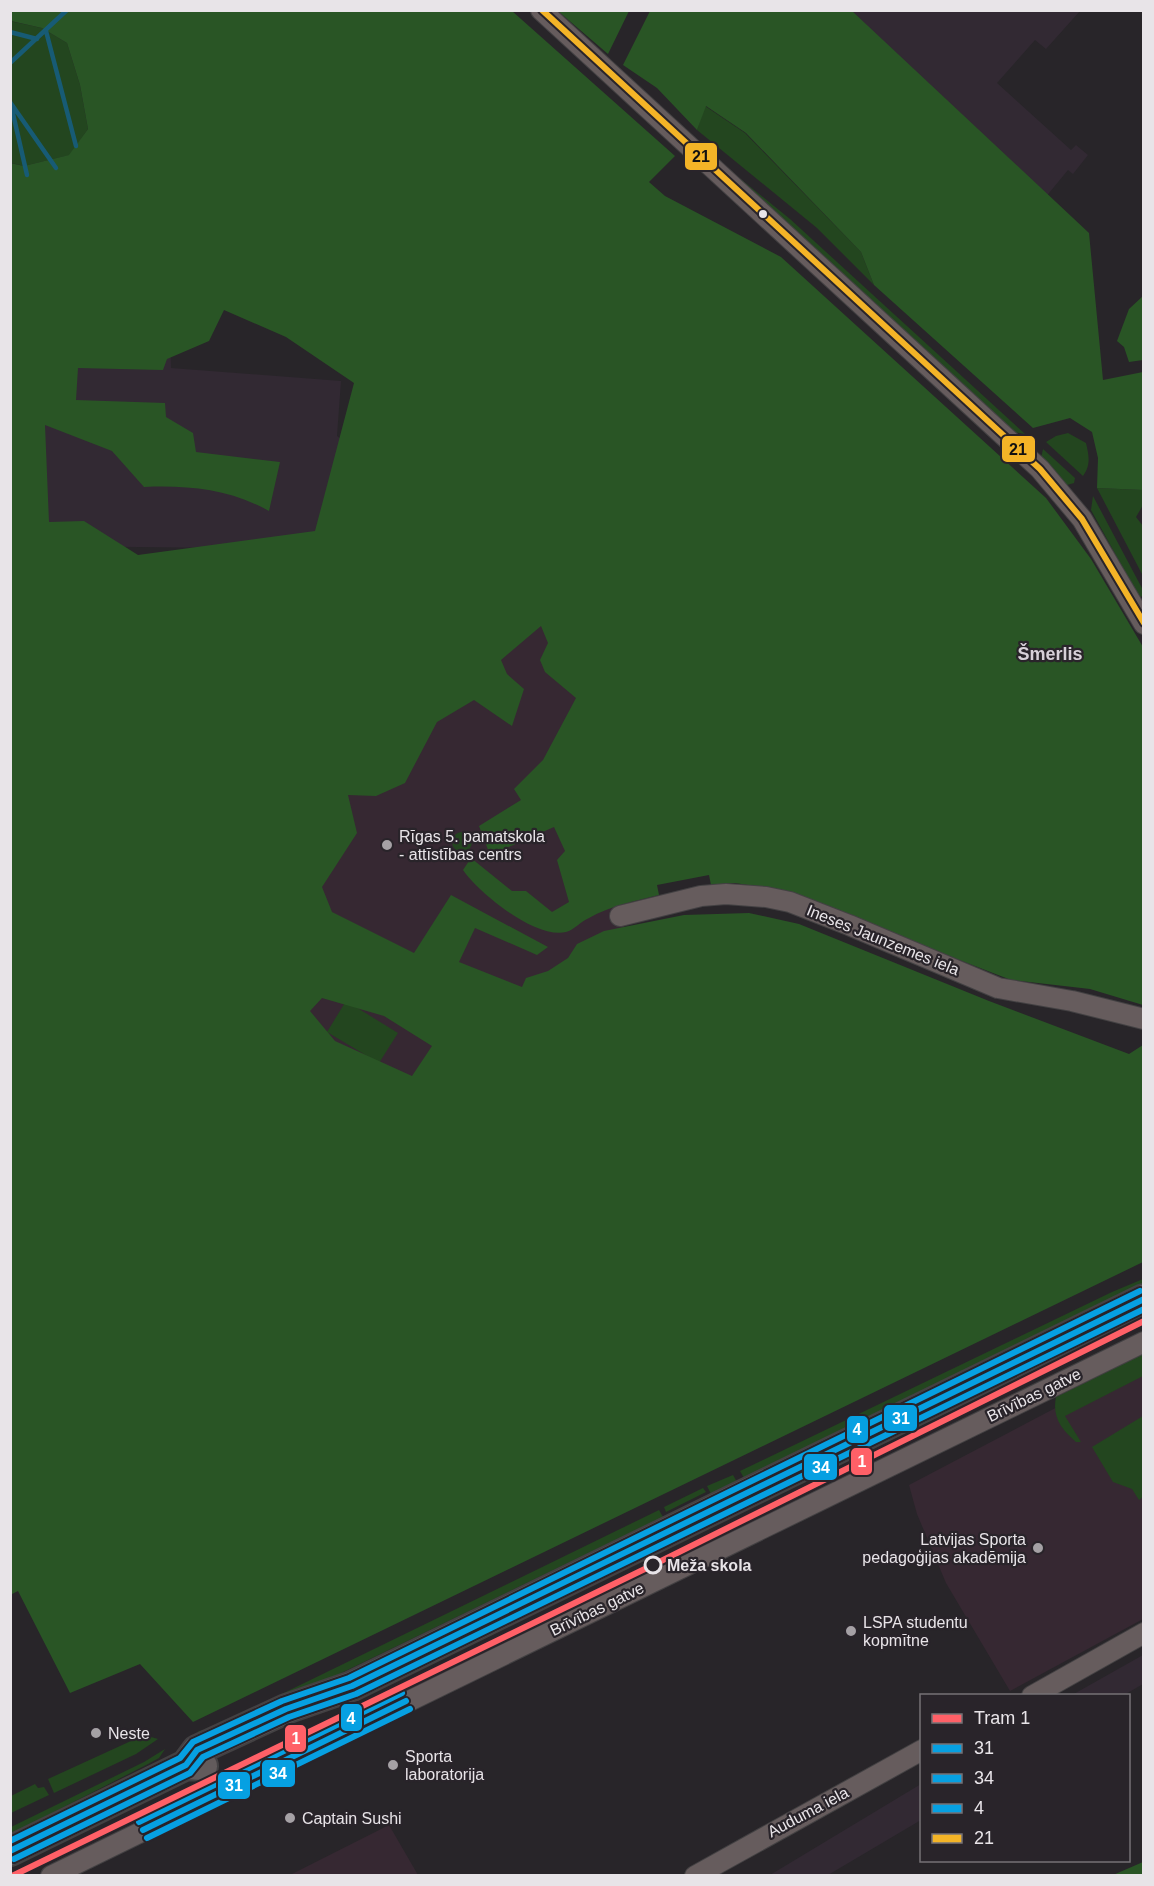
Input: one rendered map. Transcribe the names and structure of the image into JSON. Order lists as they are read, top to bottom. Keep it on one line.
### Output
{"streets":{"street":["Ineses Jaunzemes iela","Brīvības gatve","Auduma iela"]},"districts":["Šmerlis"],"places":["Rīgas 5. pamatskola - attīstības centrs","Latvijas Sporta pedagoģijas akadēmija","Meža skola","LSPA studentu kopmītne","Neste","Sporta laboratorija","Captain Sushi"],"lines":["transit line 21","transit line 4","transit line 31","transit line 34","tram line 1"],"legend":["Tram 1","31","34","4","21"]}
